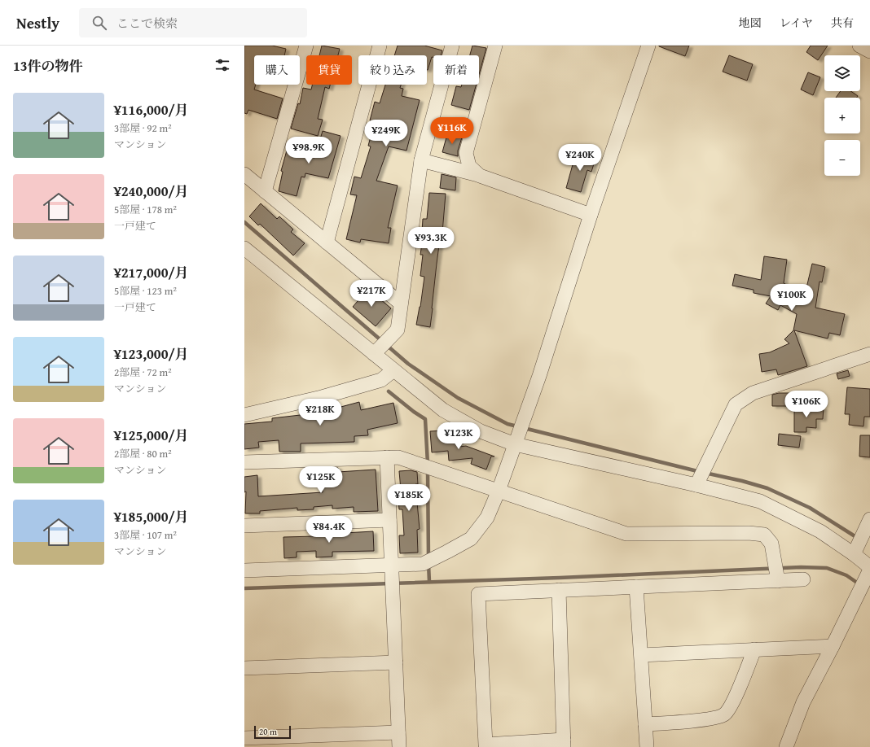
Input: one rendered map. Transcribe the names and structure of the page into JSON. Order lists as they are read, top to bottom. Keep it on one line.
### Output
{"scale_bar":"20 m","page":{"header":"Nestly","search":"ここで検索","nav":["地図","レイヤ","共有"],"heading":"13件の物件","map_buttons":["+","−"],"chip":["購入","賃貸","絞り込み","新着"],"list":[{"name":"¥116,000/月","note":"3部屋 · 92 m² · マンション"},{"name":"¥240,000/月","note":"5部屋 · 178 m² · 一戸建て"},{"name":"¥217,000/月","note":"5部屋 · 123 m² · 一戸建て"},{"name":"¥123,000/月","note":"2部屋 · 72 m² · マンション"},{"name":"¥125,000/月","note":"2部屋 · 80 m² · マンション"},{"name":"¥185,000/月","note":"3部屋 · 107 m² · マンション"}],"price":["¥116K","¥249K","¥98.9K","¥240K","¥93.3K","¥217K","¥100K","¥106K","¥218K","¥123K","¥125K","¥185K","¥84.4K"],"scale":"20 m"}}
